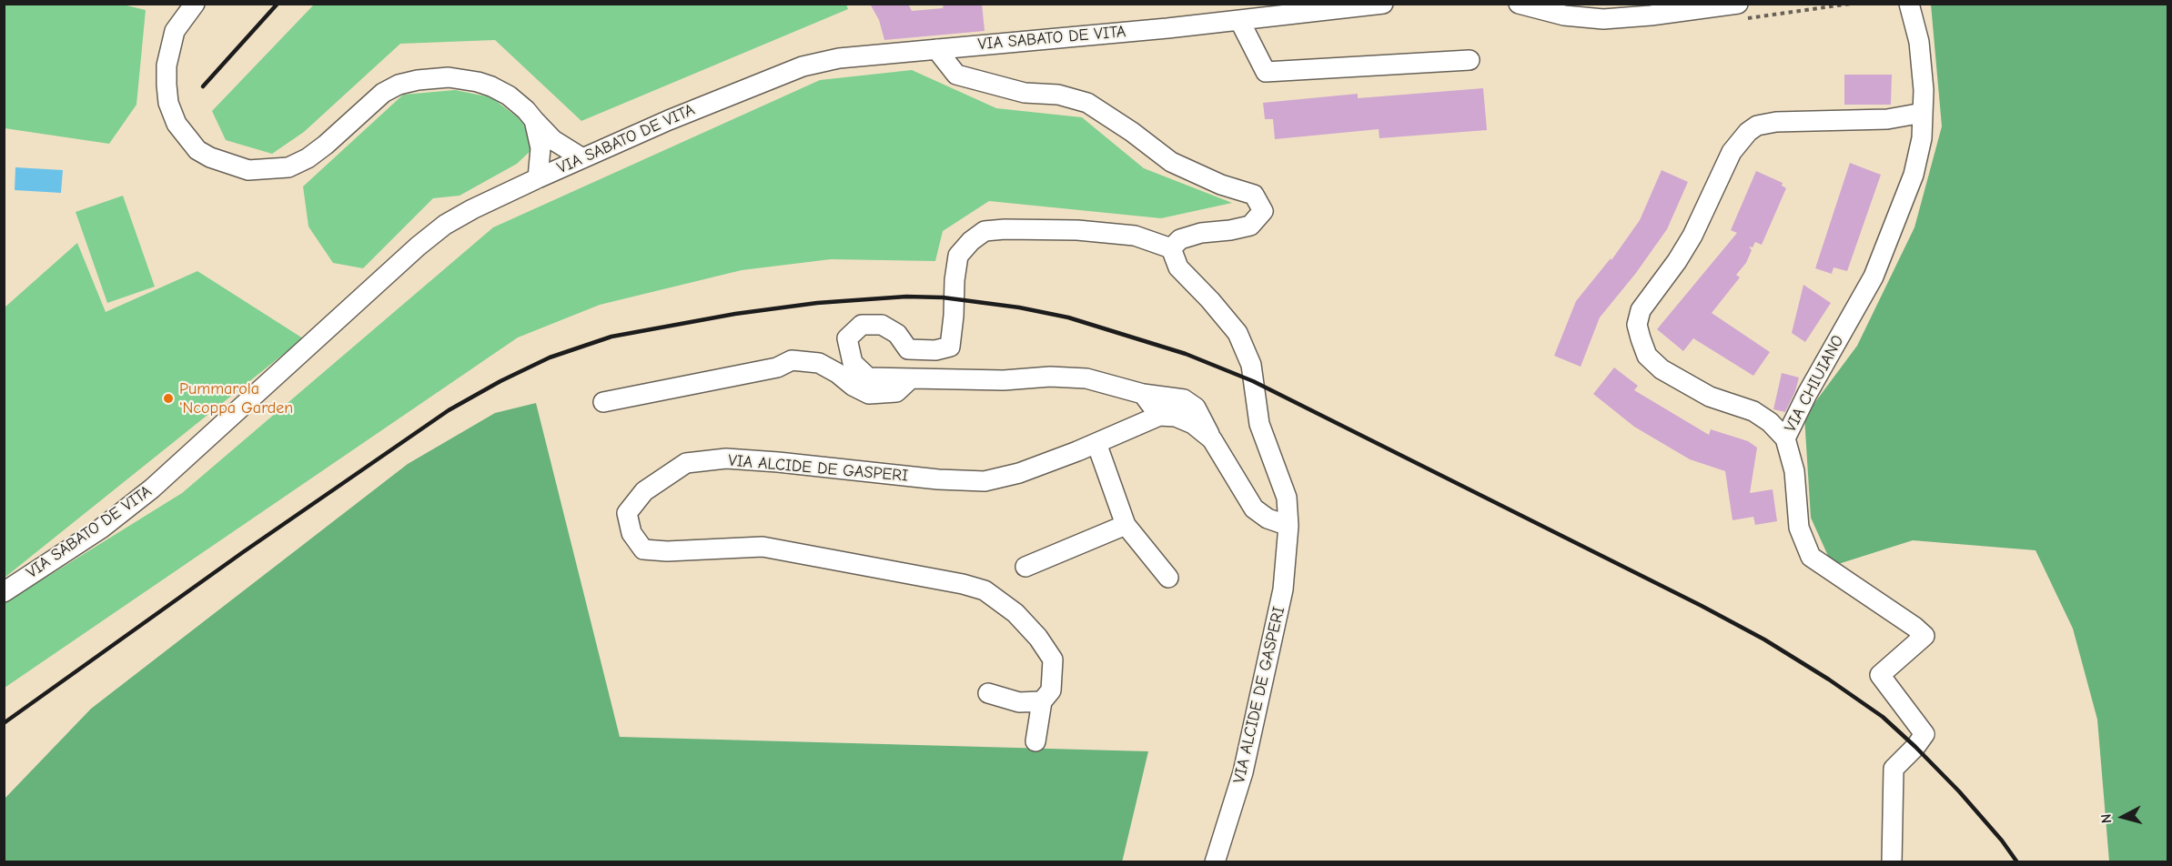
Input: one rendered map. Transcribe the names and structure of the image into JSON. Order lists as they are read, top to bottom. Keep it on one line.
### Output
{"streets":{"street":["VIA SABATO DE VITA","VIA CHIUIANO","VIA ALCIDE DE GASPERI"]},"places":["Pummarola 'Ncoppa Garden"],"north":"left"}
